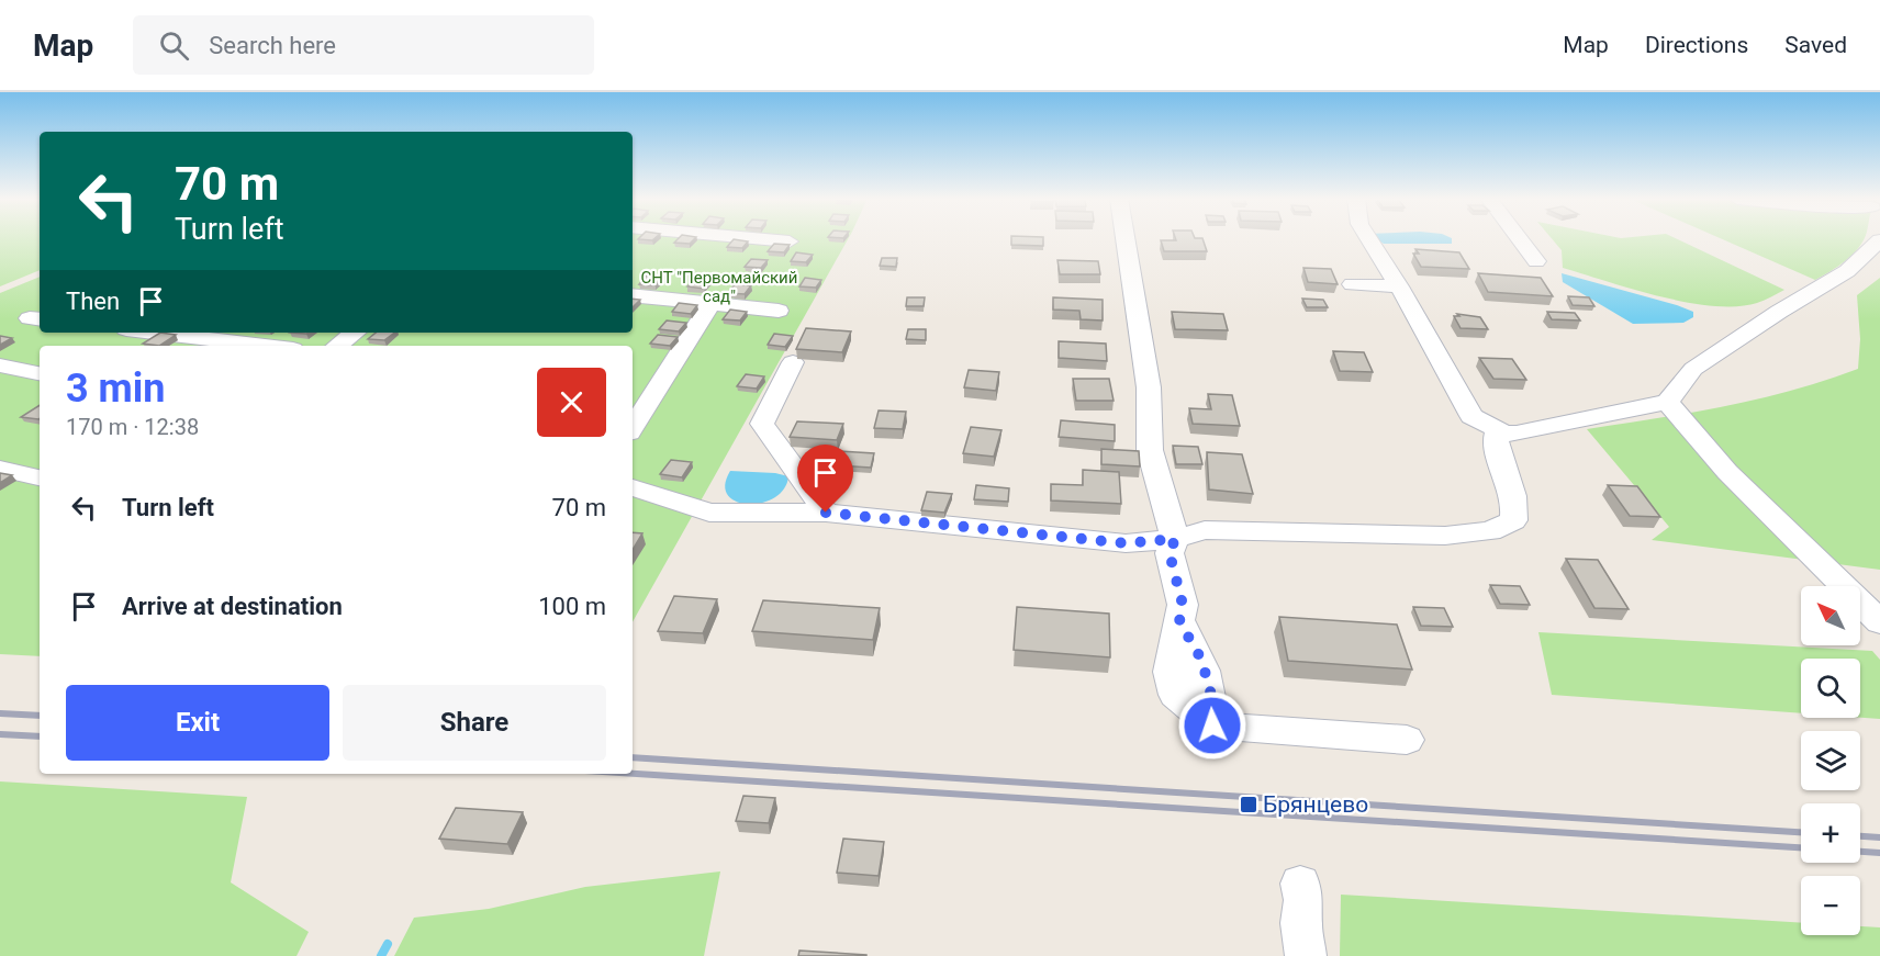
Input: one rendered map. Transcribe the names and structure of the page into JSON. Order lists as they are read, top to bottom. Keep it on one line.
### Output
{"parks":["СНТ \"Первомайский сад\""],"places":{"transit":["Брянцево"]},"north":"top left","page":{"header":"Map","search":"Search here","nav":["Map","Directions","Saved"],"turn":["70 m","Turn left"],"then":"Then","heading":["3 min","170 m · 12:38"],"list":[{"name":"Turn left","value":"70 m"},{"name":"Arrive at destination","value":"100 m"}],"map_buttons":["+","−"],"buttons":["Exit","Share"]}}
